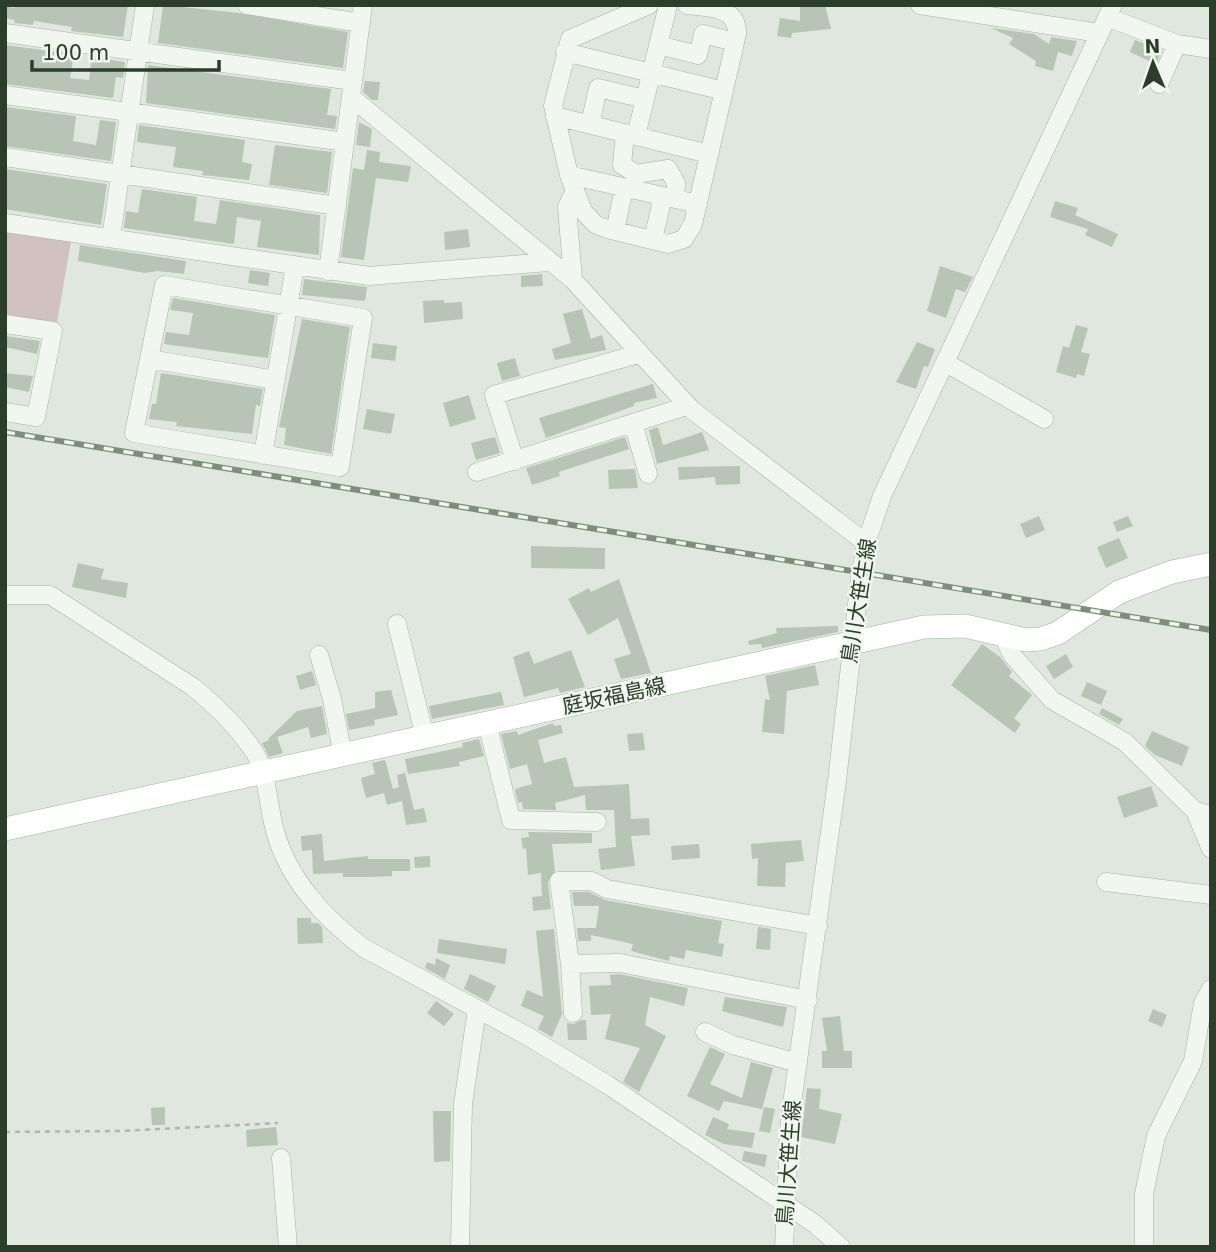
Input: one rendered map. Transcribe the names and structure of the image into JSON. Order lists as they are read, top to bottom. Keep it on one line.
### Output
{"streets":{"main road":["庭坂福島線"],"street":["鳥川大笹生線"]},"crossings":[["鳥川大笹生線","庭坂福島線"]],"scale_bar":"100 m","north":"top"}
